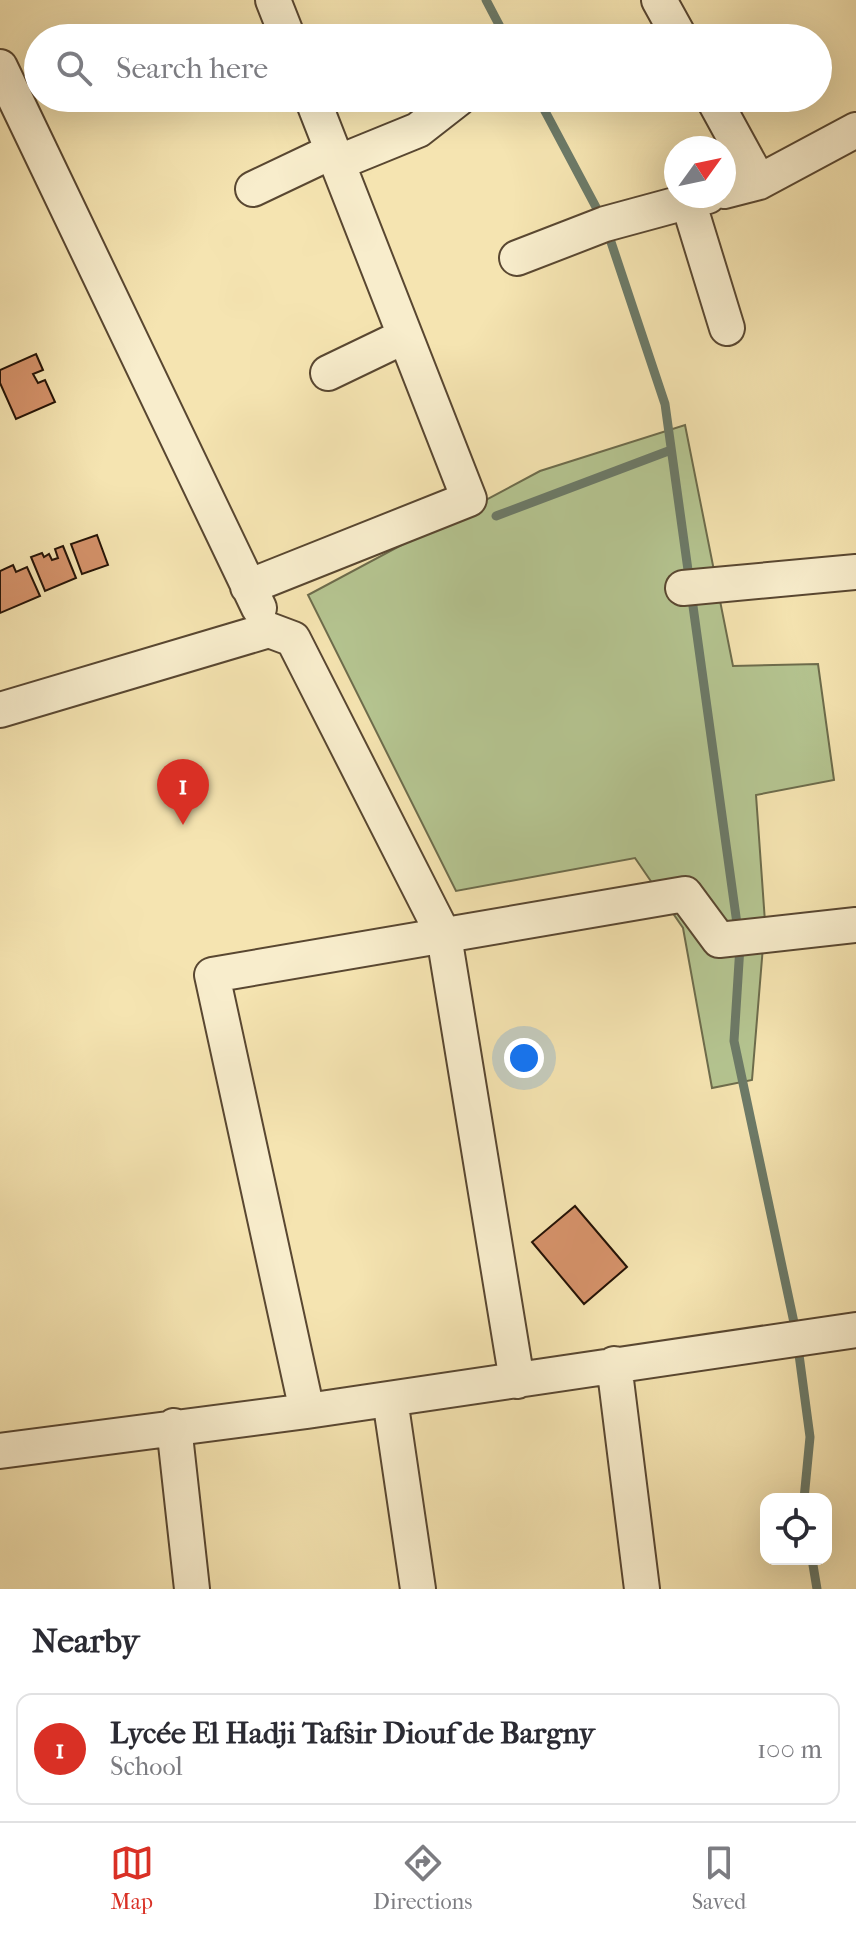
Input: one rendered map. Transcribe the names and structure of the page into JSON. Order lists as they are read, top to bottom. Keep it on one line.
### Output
{"north":"top right","page":{"search":"Search here","pins":"1","heading":"Nearby","list":[{"mark":"1","name":"Lycée El Hadji Tafsir Diouf de Bargny","note":"School","value":"100 m"}],"nav":["Map","Directions","Saved"]}}
